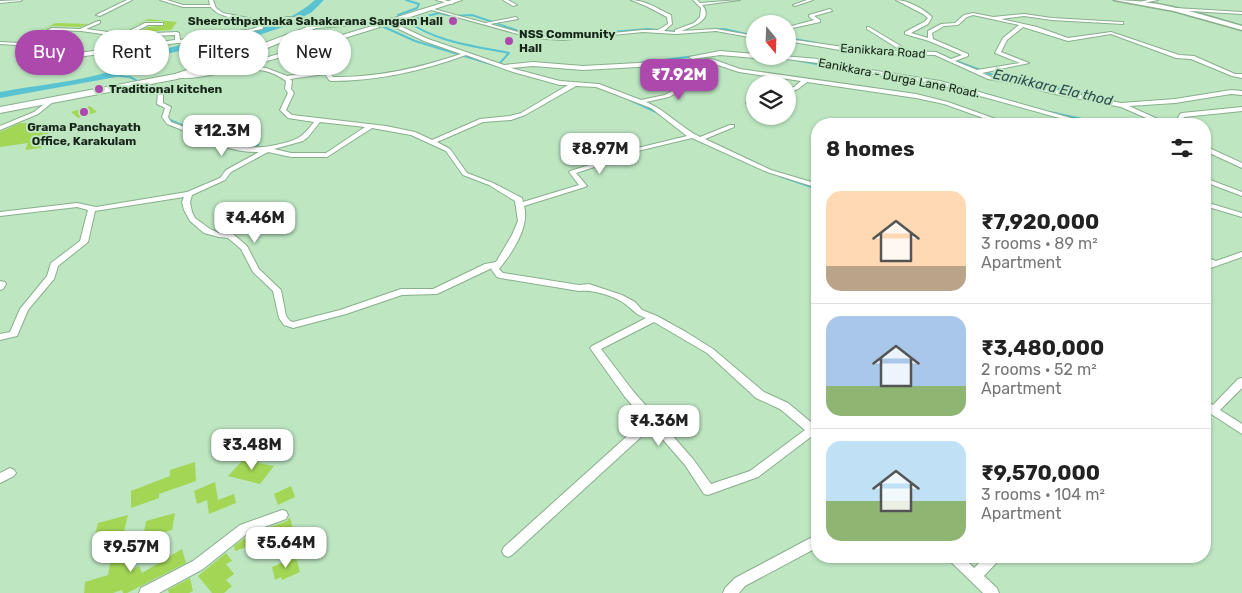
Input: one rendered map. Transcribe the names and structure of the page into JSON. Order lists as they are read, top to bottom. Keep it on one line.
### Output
{"streets":{"street":["Eanikkara Road","Eanikkara - Durga Lane Road."]},"water":["Eanikkara Ela thod"],"places":["Sheerothpathaka Sahakarana Sangam Hall","NSS Community Hall","Traditional kitchen","Grama Panchayath Office, Karakulam"],"north":"bottom","page":{"chip":["Buy","Rent","Filters","New"],"price":["₹7.92M","₹12.3M","₹8.97M","₹4.46M","₹4.36M","₹3.48M","₹5.64M","₹9.57M"],"heading":"8 homes","list":[{"name":"₹7,920,000","note":"3 rooms · 89 m² · Apartment"},{"name":"₹3,480,000","note":"2 rooms · 52 m² · Apartment"},{"name":"₹9,570,000","note":"3 rooms · 104 m² · Apartment"}]}}
